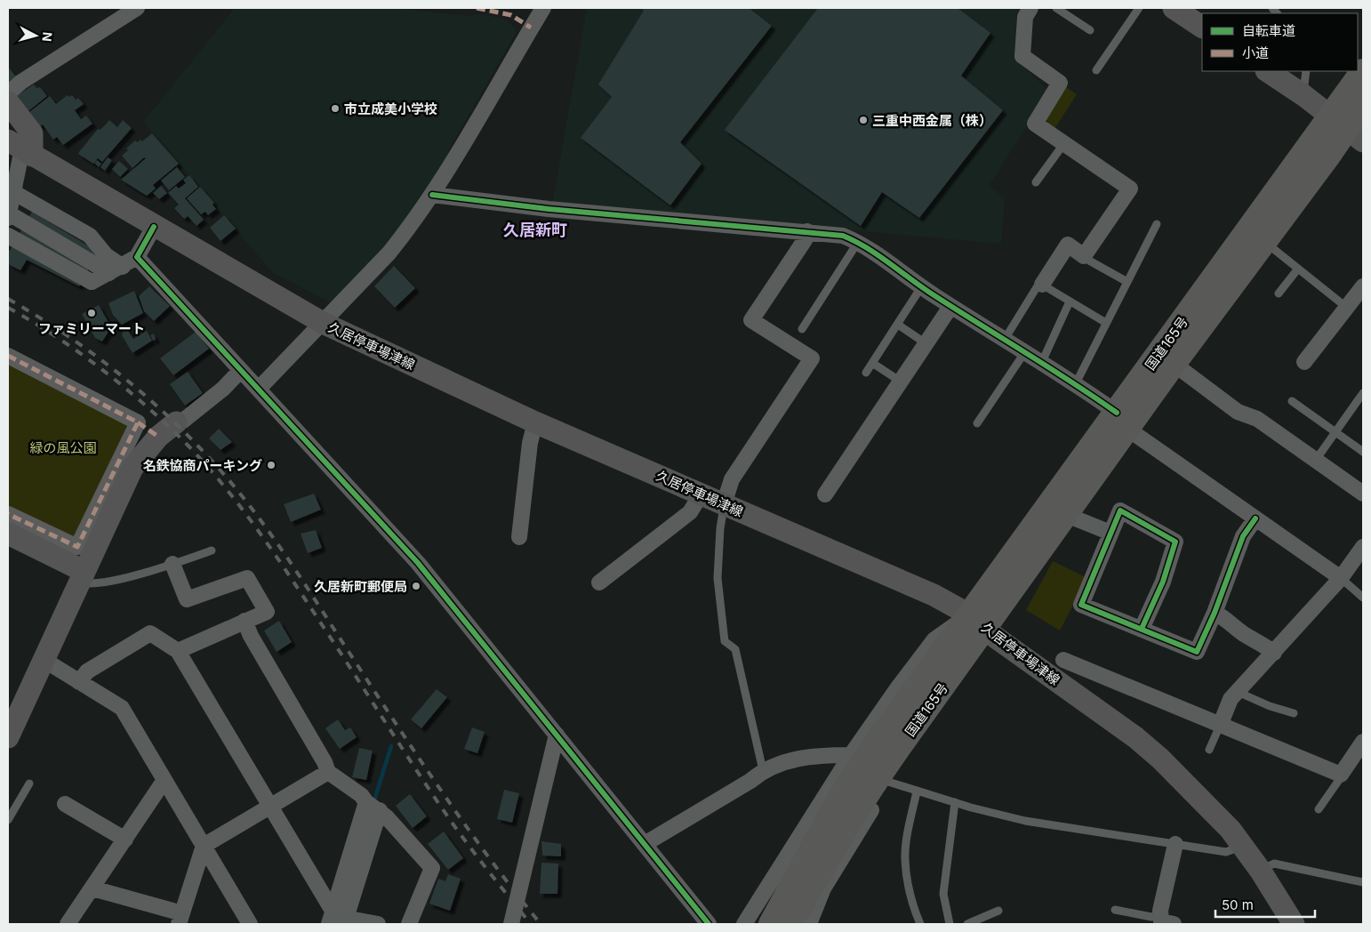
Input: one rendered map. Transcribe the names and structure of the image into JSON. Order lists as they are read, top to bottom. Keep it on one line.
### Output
{"streets":{"highway":["国道165号"],"main road":["久居停車場津線"]},"crossings":[["国道165号","久居停車場津線"]],"districts":["久居新町"],"parks":["緑の風公園"],"places":["市立成美小学校","三重中西金属（株）","ファミリーマート","名鉄協商パーキング","久居新町郵便局"],"legend":["自転車道","小道"],"scale_bar":"50 m","north":"right"}
